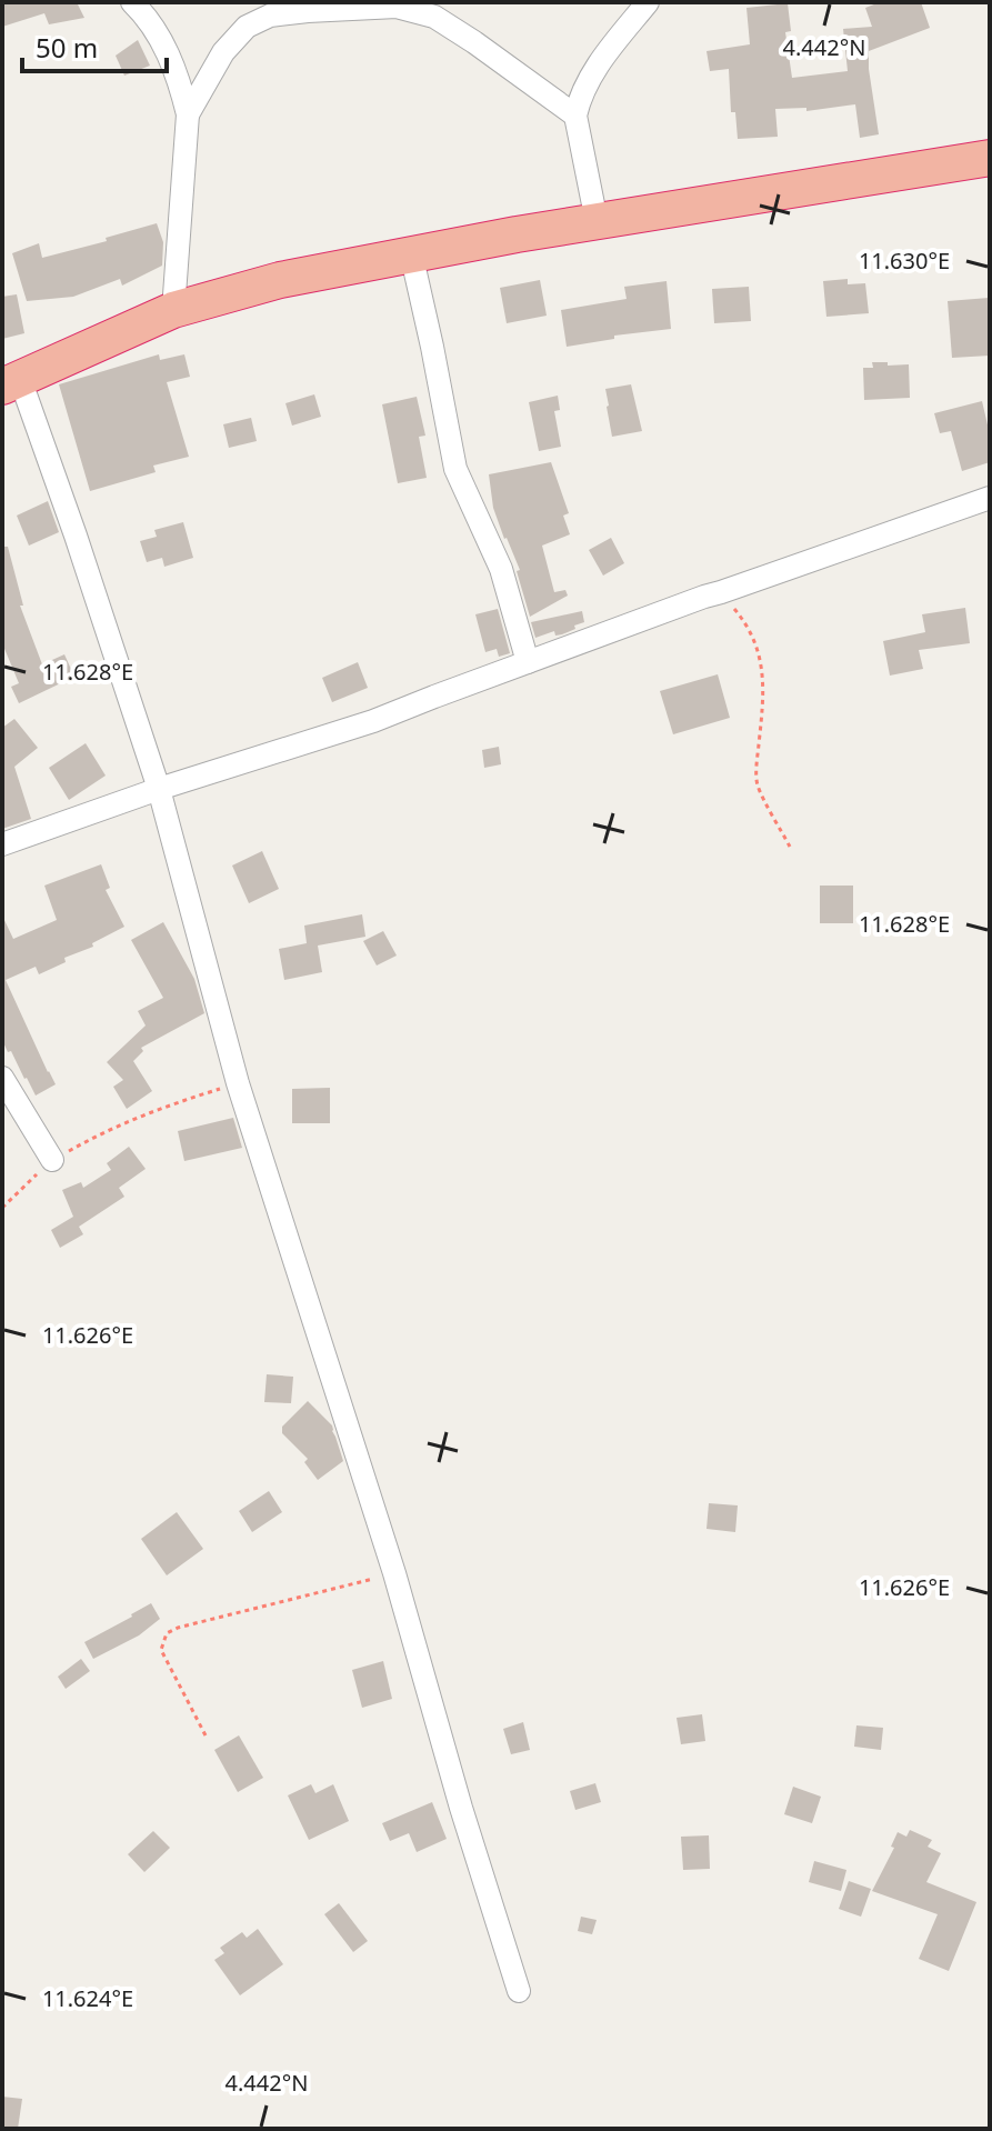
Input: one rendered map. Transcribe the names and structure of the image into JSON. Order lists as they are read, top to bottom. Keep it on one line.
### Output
{"scale_bar":"50 m","coordinates":["4.442°N","11.630°E","11.628°E","11.626°E","11.624°E"]}
